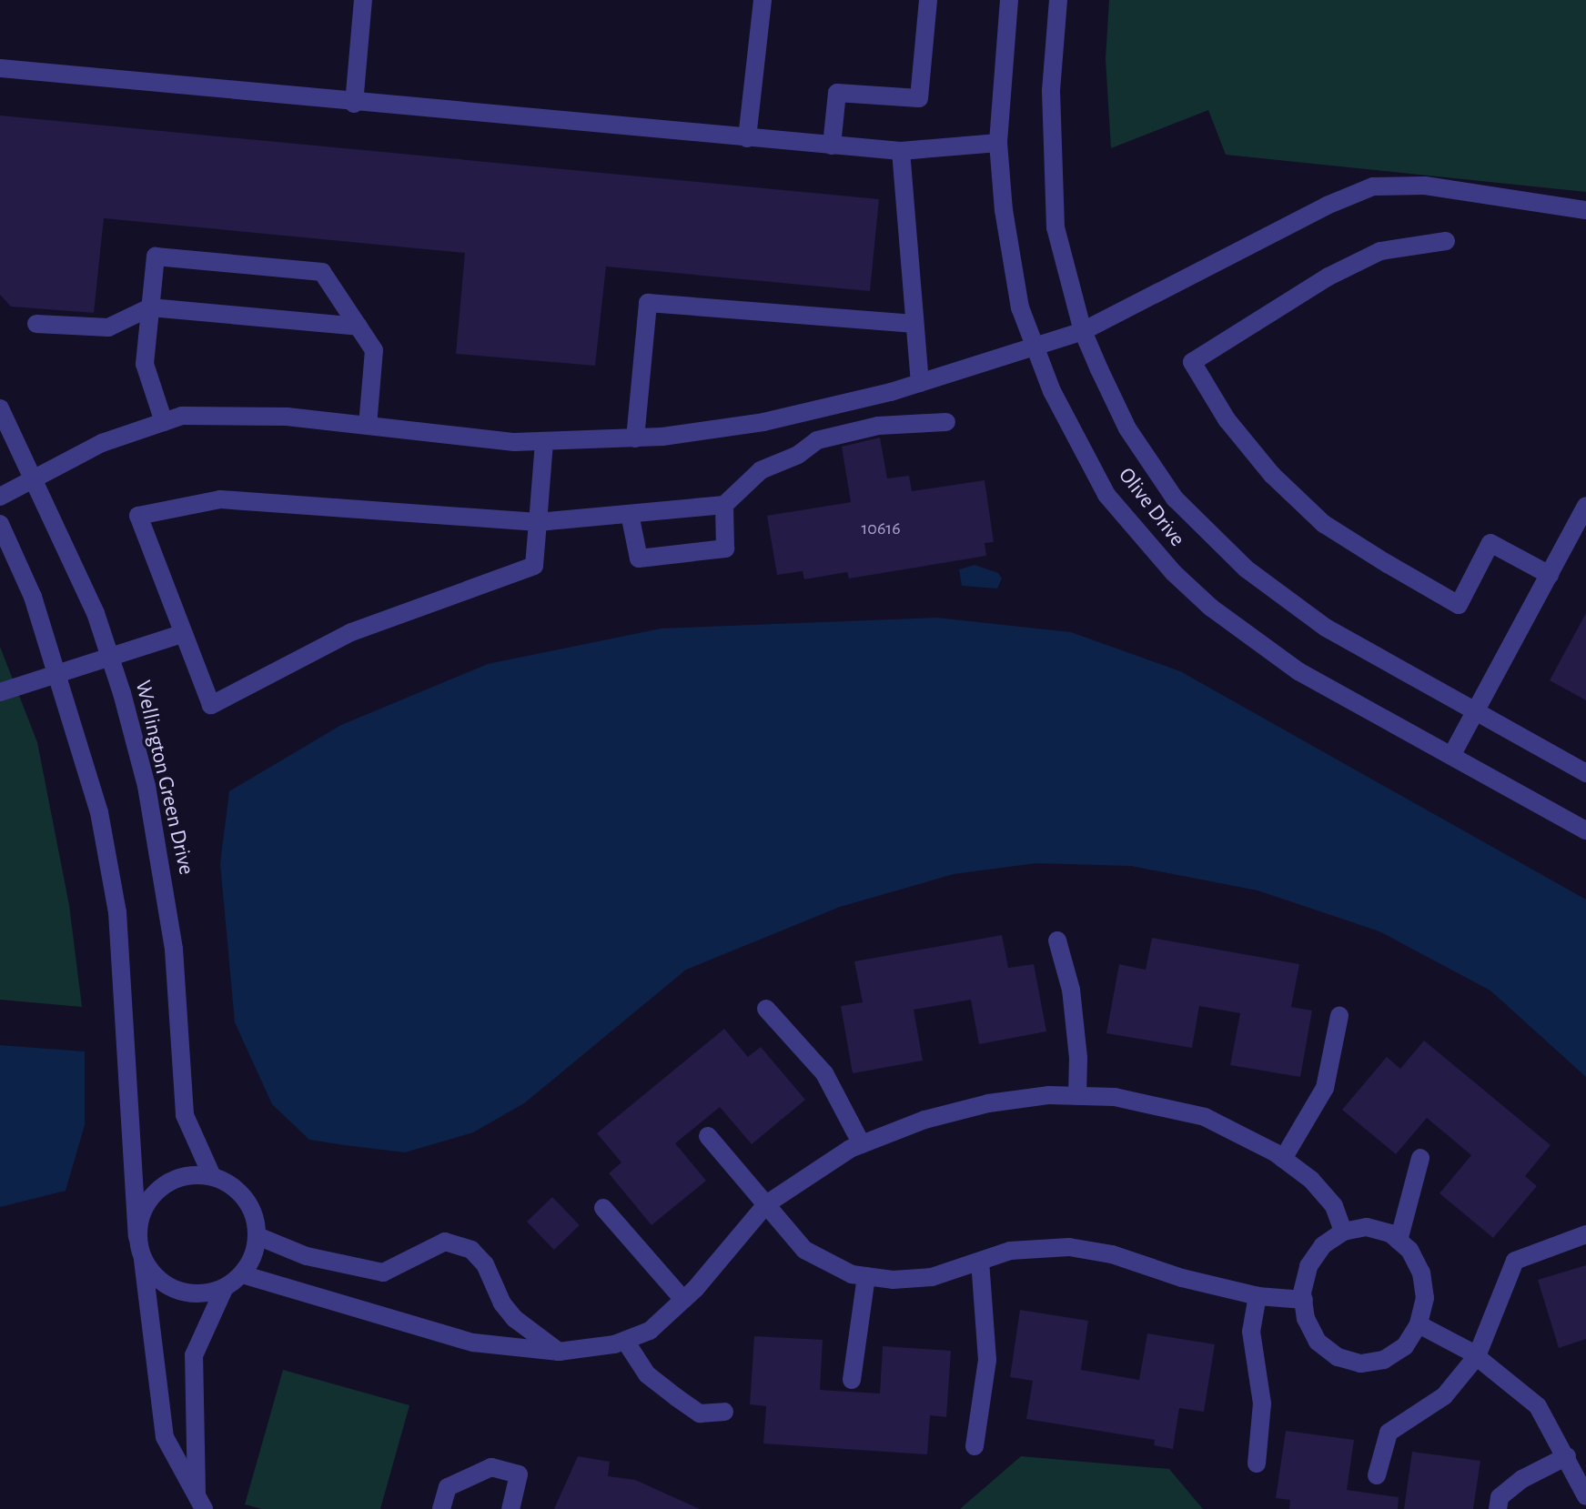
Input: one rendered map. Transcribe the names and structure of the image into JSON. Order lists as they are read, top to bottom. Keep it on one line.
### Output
{"streets":{"street":["Olive Drive","Wellington Green Drive"]},"house_numbers":["10616"]}
